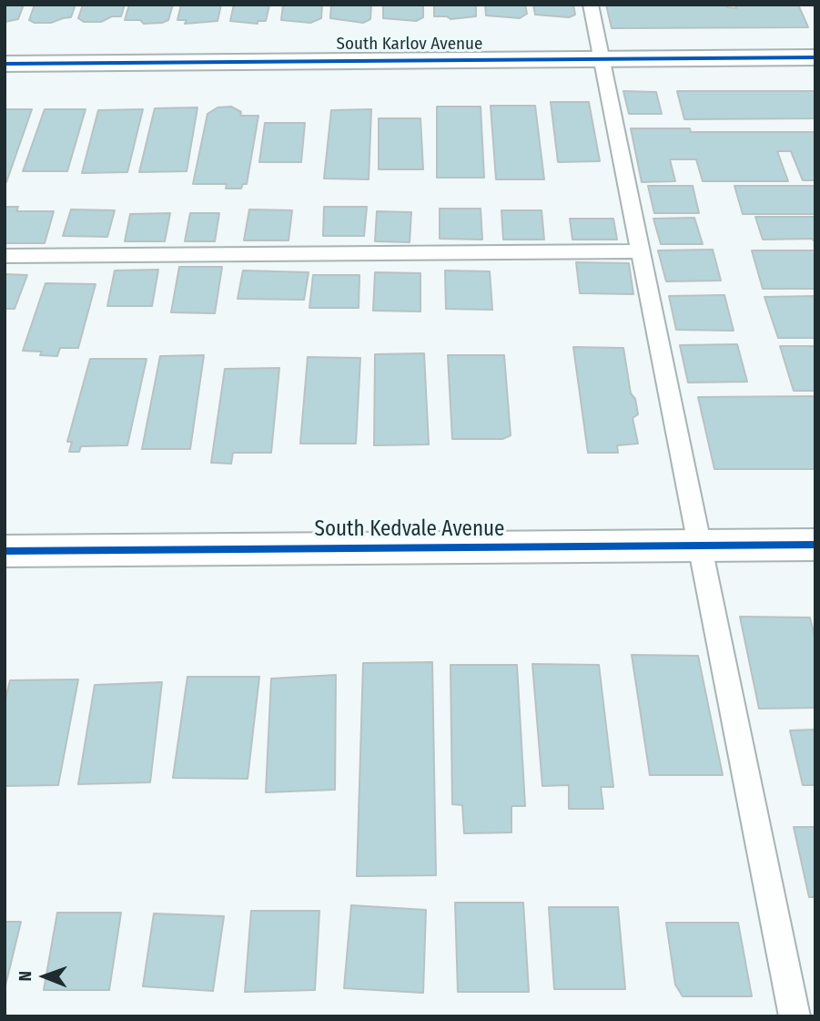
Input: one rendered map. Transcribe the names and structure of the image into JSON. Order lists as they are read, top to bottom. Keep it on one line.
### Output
{"streets":{"street":["South Karlov Avenue","South Kedvale Avenue"]},"north":"left"}
